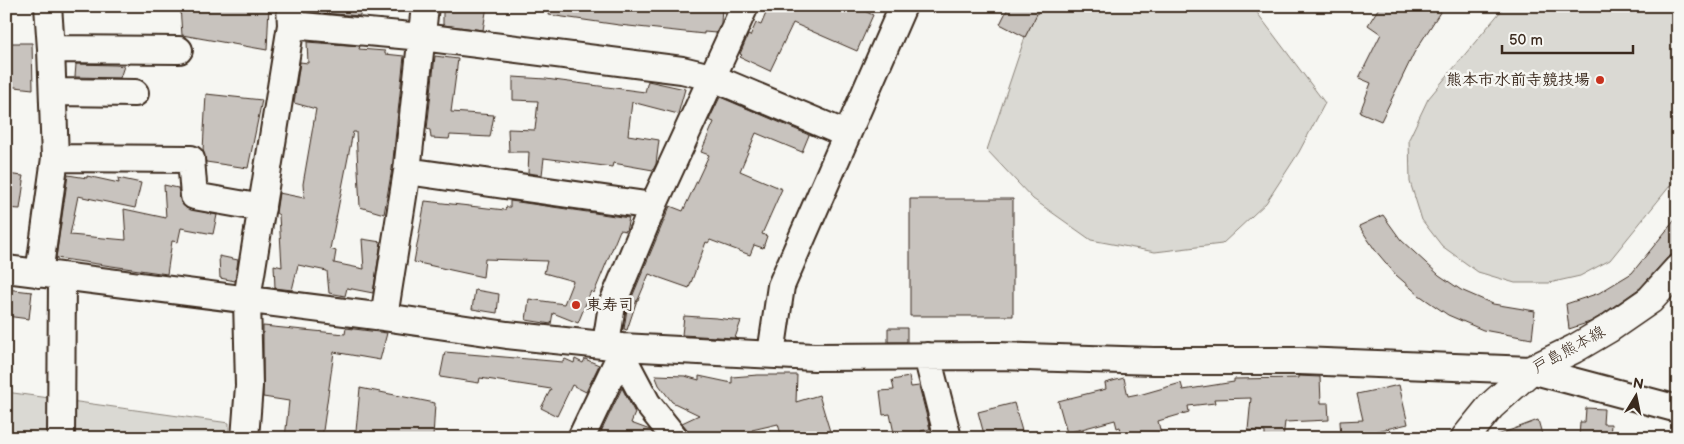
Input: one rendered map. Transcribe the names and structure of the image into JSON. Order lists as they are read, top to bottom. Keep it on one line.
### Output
{"streets":{"main road":["戸島熊本線"]},"places":["熊本市水前寺競技場","東寿司"],"scale_bar":"50 m","north":"top"}
